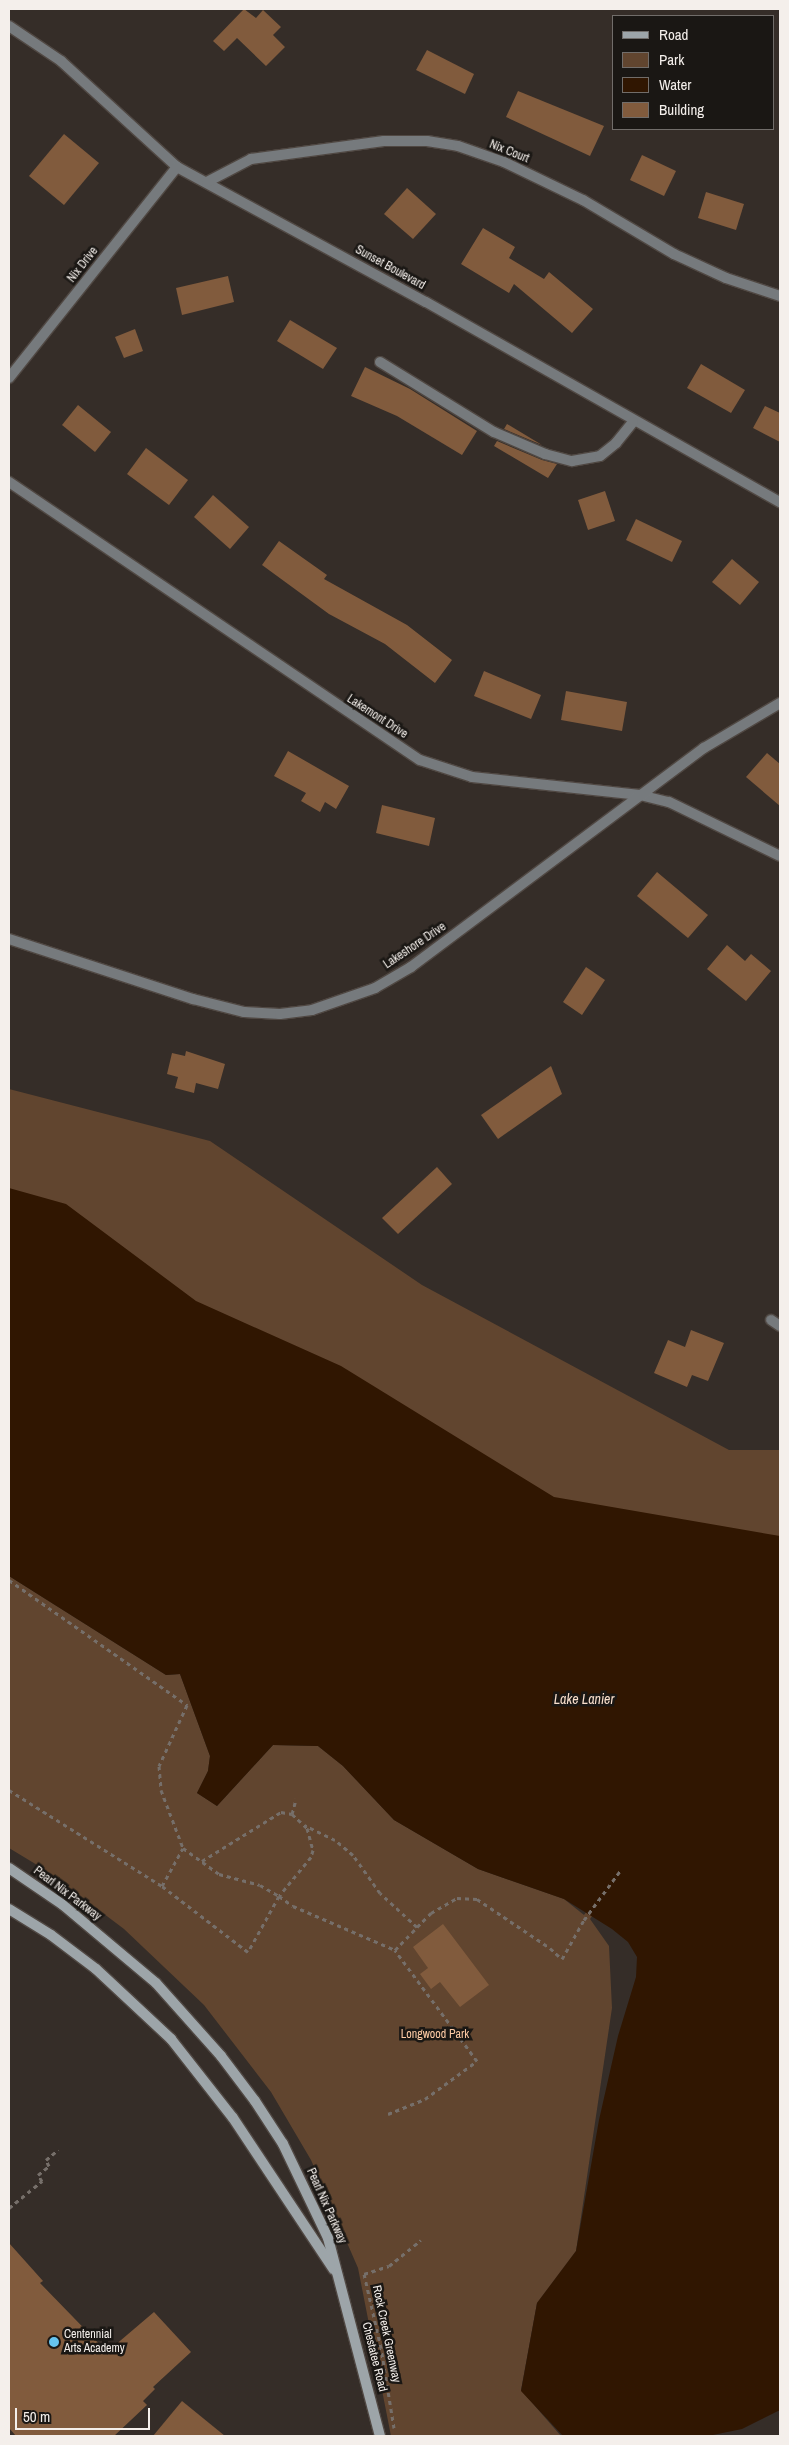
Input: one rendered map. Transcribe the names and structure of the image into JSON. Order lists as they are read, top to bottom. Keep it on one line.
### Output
{"streets":{"street":["Nix Court","Nix Drive","Sunset Boulevard","Lakemont Drive","Lakeshore Drive","Pearl Nix Parkway","Chestatee Road"],"path":["Rock Creek Greenway"]},"crossings":[["Nix Court","Sunset Boulevard"],["Nix Drive","Sunset Boulevard"],["Lakemont Drive","Lakeshore Drive"],["Pearl Nix Parkway","Chestatee Road"]],"water":["Lake Lanier"],"parks":["Longwood Park"],"places":["Centennial Arts Academy"],"legend":["Road","Park","Water","Building"],"scale_bar":"50 m"}
